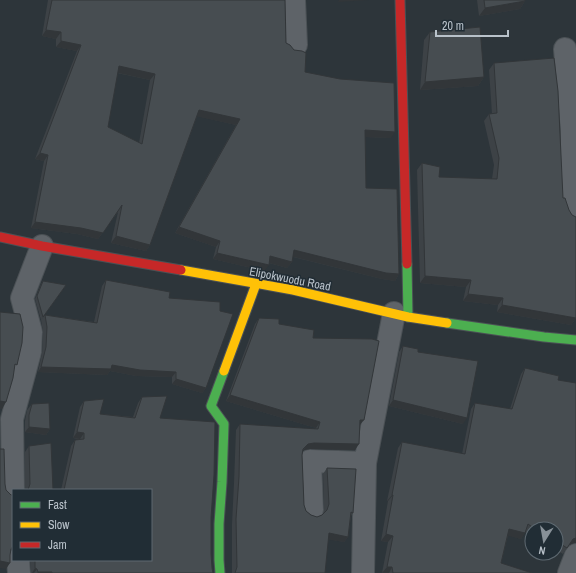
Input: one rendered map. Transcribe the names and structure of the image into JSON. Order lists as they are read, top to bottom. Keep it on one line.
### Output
{"streets":{"street":["Elipokwuodu Road"]},"legend":["Fast","Slow","Jam"],"scale_bar":"20 m","north":"bottom"}
